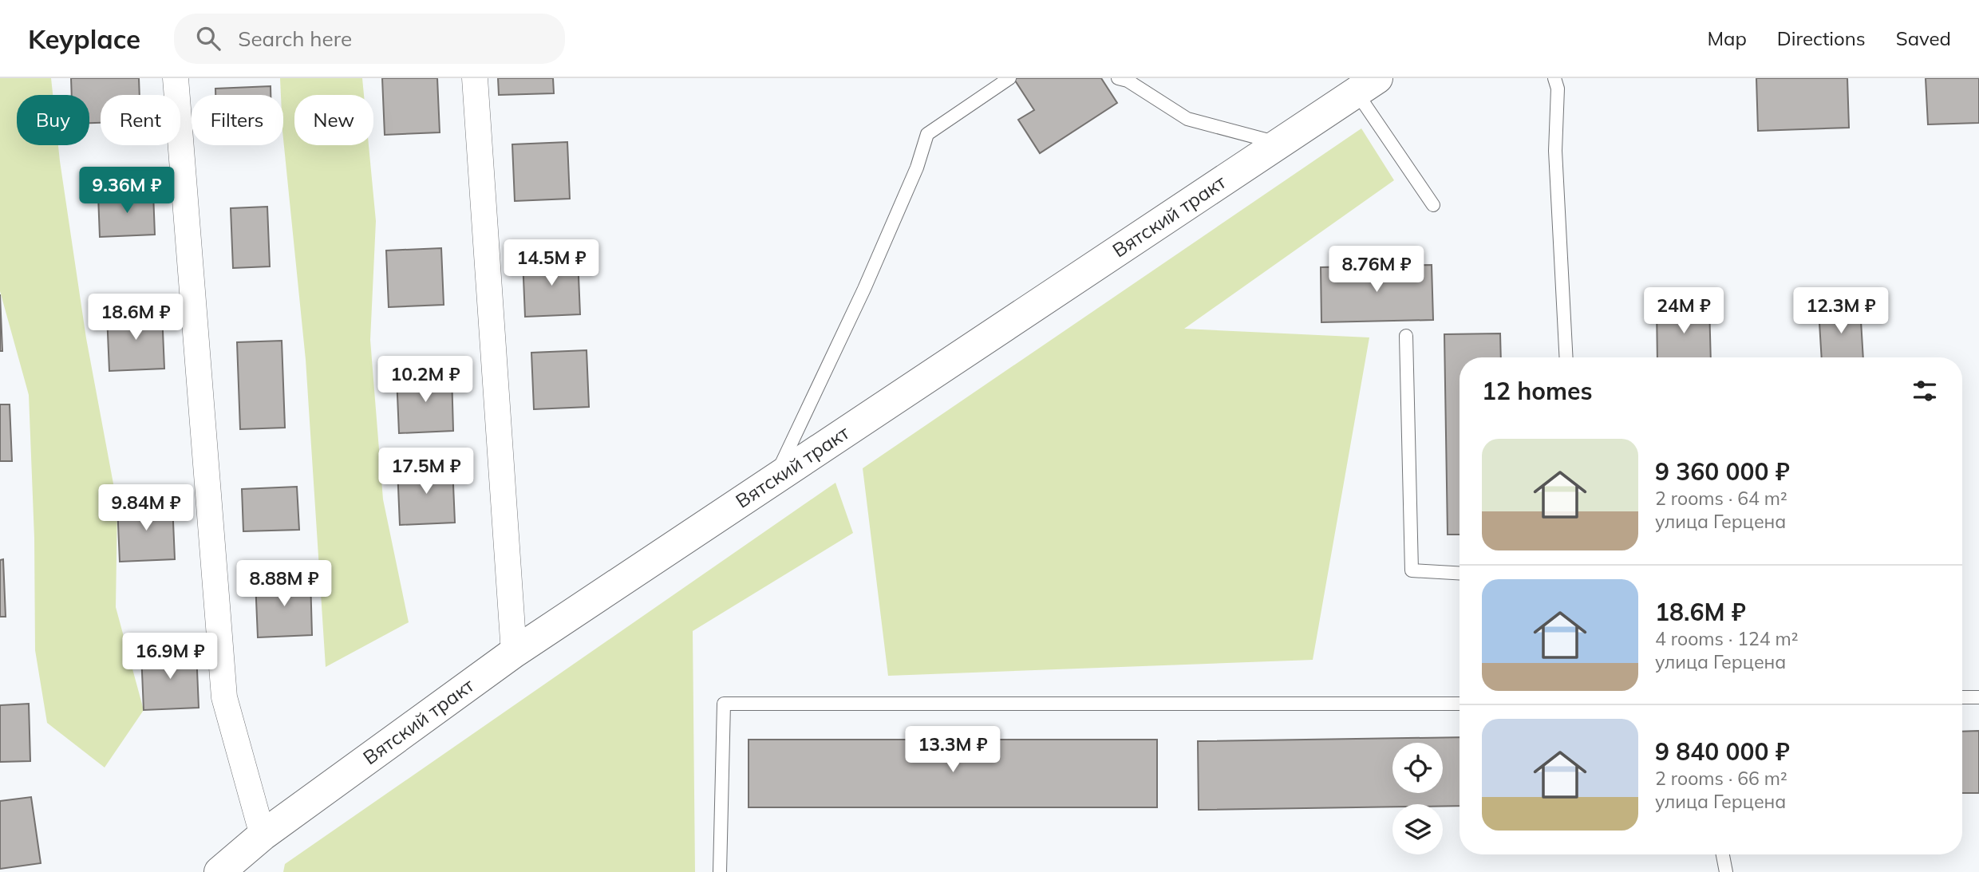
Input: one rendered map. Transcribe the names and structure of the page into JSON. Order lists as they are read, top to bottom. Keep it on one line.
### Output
{"streets":{"main road":["Вятский тракт"]},"page":{"header":"Keyplace","search":"Search here","nav":["Map","Directions","Saved"],"chip":["Buy","Rent","Filters","New"],"price":["9.36M ₽","14.5M ₽","8.76M ₽","24M ₽","12.3M ₽","18.6M ₽","10.2M ₽","17.5M ₽","9.84M ₽","8.88M ₽","16.9M ₽","13.3M ₽"],"heading":"12 homes","list":[{"name":"9 360 000 ₽","note":"2 rooms · 64 m² · улица Герцена"},{"name":"18.6M ₽","note":"4 rooms · 124 m² · улица Герцена"},{"name":"9 840 000 ₽","note":"2 rooms · 66 m² · улица Герцена"}]}}
